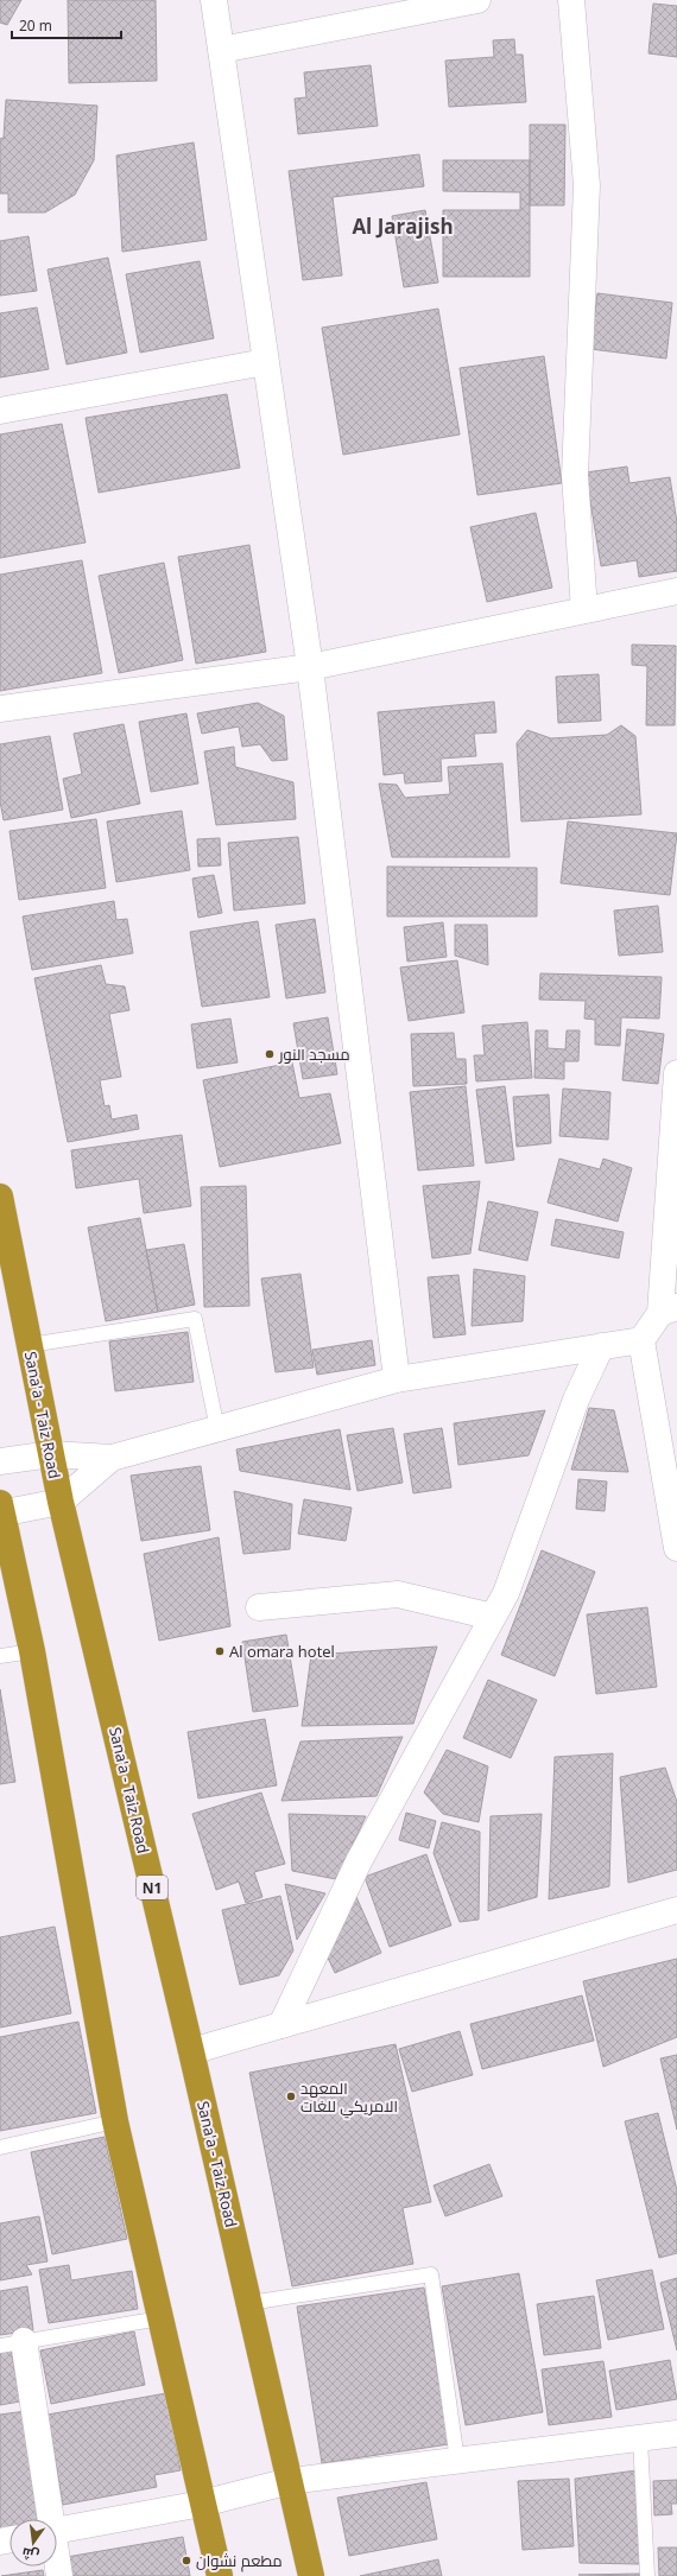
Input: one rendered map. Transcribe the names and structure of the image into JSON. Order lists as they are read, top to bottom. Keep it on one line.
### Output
{"streets":{"highway":["Sana'a - Taiz Road","N1"]},"districts":["Al Jarajish"],"places":["مسجد النور","Al omara hotel","المعهد الامريكي للغات","مطعم نشوان"],"scale_bar":"20 m","north":"bottom"}
